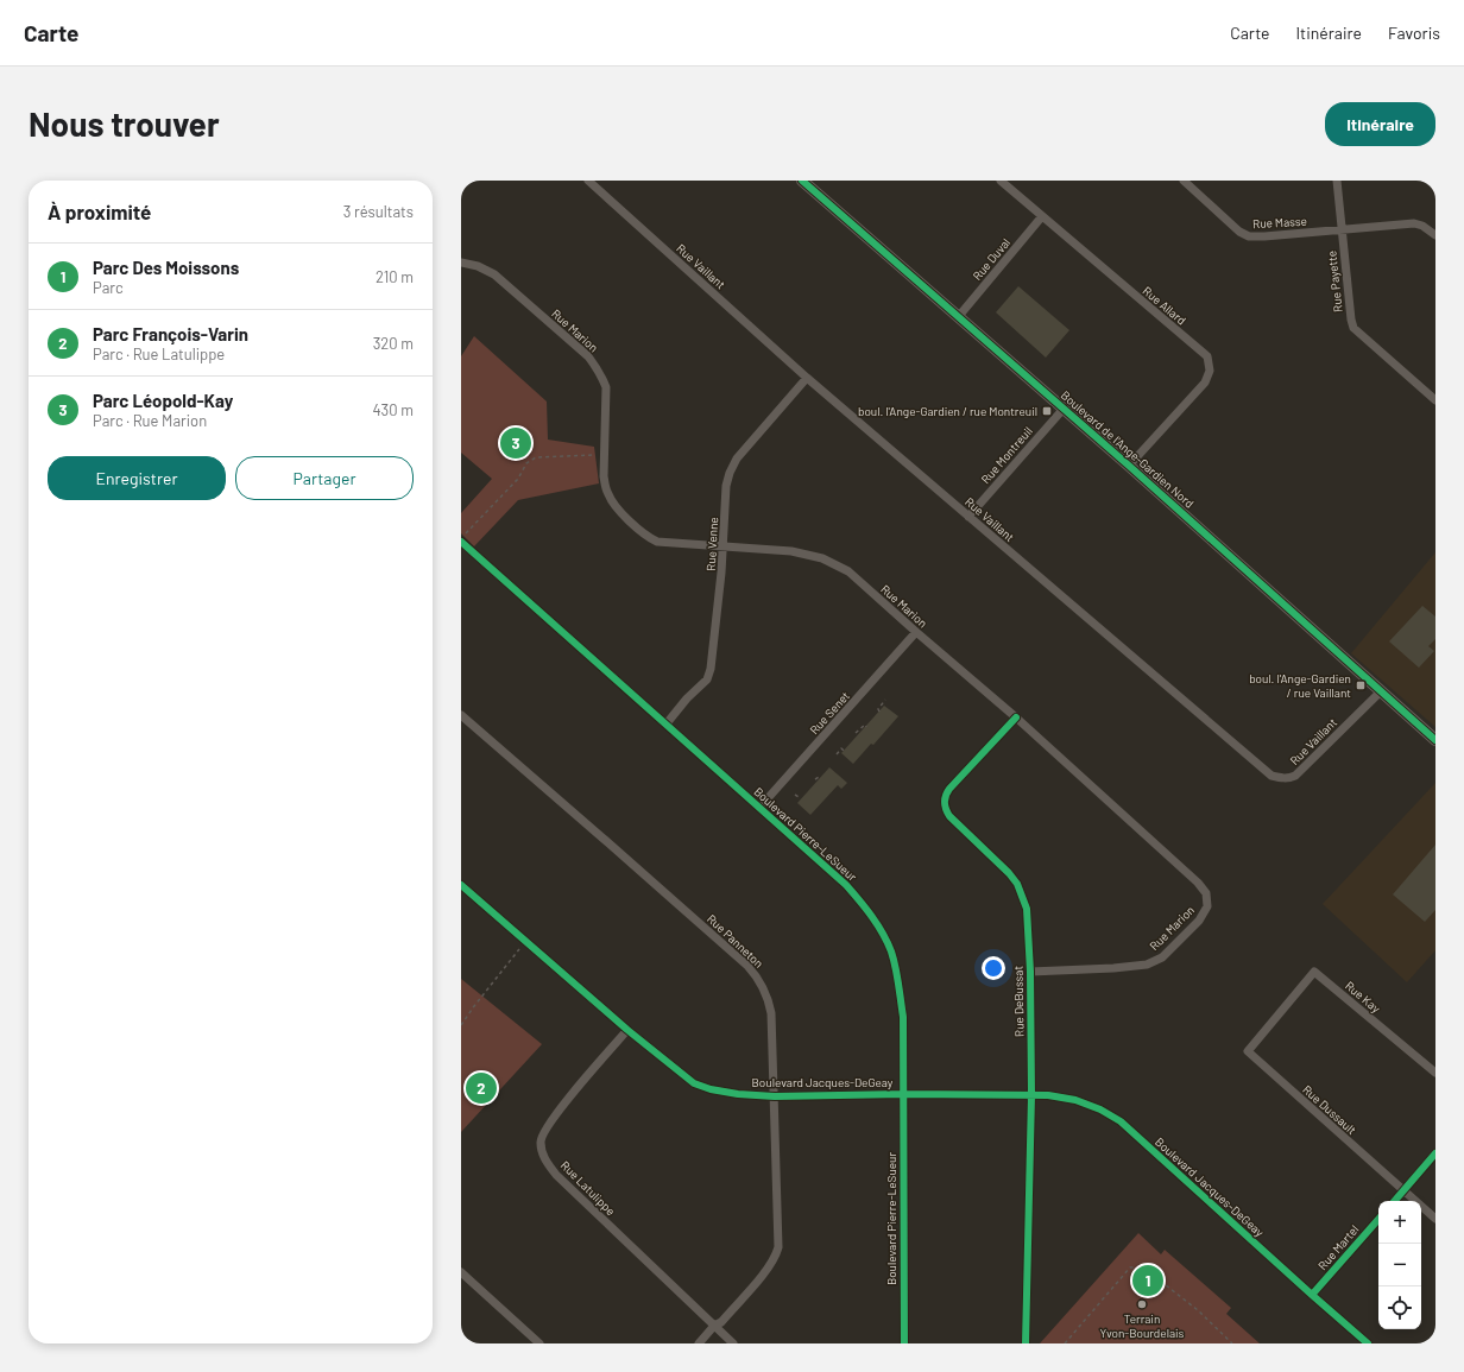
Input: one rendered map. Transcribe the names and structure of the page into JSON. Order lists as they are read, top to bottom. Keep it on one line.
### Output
{"streets":{"main road":["Boulevard de l'Ange-Gardien Nord"],"street":["Rue Masse","Rue Duval","Rue Vaillant","Rue Payette","Rue Allard","Rue Marion","Rue Montreuil","Rue Venne","Rue Senet","Boulevard Pierre-LeSueur","Rue Panneton","Rue Kay","Rue DeBussat","Boulevard Jacques-DeGeay","Rue Dussault","Rue Latulippe","Rue Martel"]},"crossings":[["Rue Masse","Rue Payette"],["Rue Duval","Rue Allard"],["Rue Duval","Boulevard de l'Ange-Gardien Nord"],["Rue Vaillant","Boulevard de l'Ange-Gardien Nord"],["Rue Vaillant","Rue Montreuil"],["Rue Vaillant","Rue Venne"],["Rue Allard","Boulevard de l'Ange-Gardien Nord"],["Rue Marion","Rue Venne"],["Rue Marion","Rue Senet"],["Rue Marion","Rue DeBussat"],["Boulevard de l'Ange-Gardien Nord","Rue Montreuil"],["Rue Venne","Boulevard Pierre-LeSueur"],["Rue Senet","Boulevard Pierre-LeSueur"],["Boulevard Pierre-LeSueur","Boulevard Jacques-DeGeay"],["Rue Panneton","Boulevard Jacques-DeGeay"],["Rue Panneton","Rue Latulippe"],["Rue Kay","Rue Dussault"],["Rue DeBussat","Boulevard Jacques-DeGeay"],["Boulevard Jacques-DeGeay","Rue Latulippe"],["Boulevard Jacques-DeGeay","Rue Martel"]],"places":{"transit":["boul. l'Ange-Gardien / rue Montreuil","boul. l'Ange-Gardien / rue Vaillant"],"other":["Terrain Yvon-Bourdelais"]},"page":{"header":"Carte","nav":["Carte","Itinéraire","Favoris"],"buttons":["Itinéraire",["Enregistrer","Partager"]],"title":"Nous trouver","heading":["À proximité","3 résultats"],"list":[{"mark":"1","name":"Parc Des Moissons","note":"Parc","value":"210 m"},{"mark":"2","name":"Parc François-Varin","note":"Parc · Rue Latulippe","value":"320 m"},{"mark":"3","name":"Parc Léopold-Kay","note":"Parc · Rue Marion","value":"430 m"}],"pins":["3","2","1"],"map_buttons":["+","−"]}}
